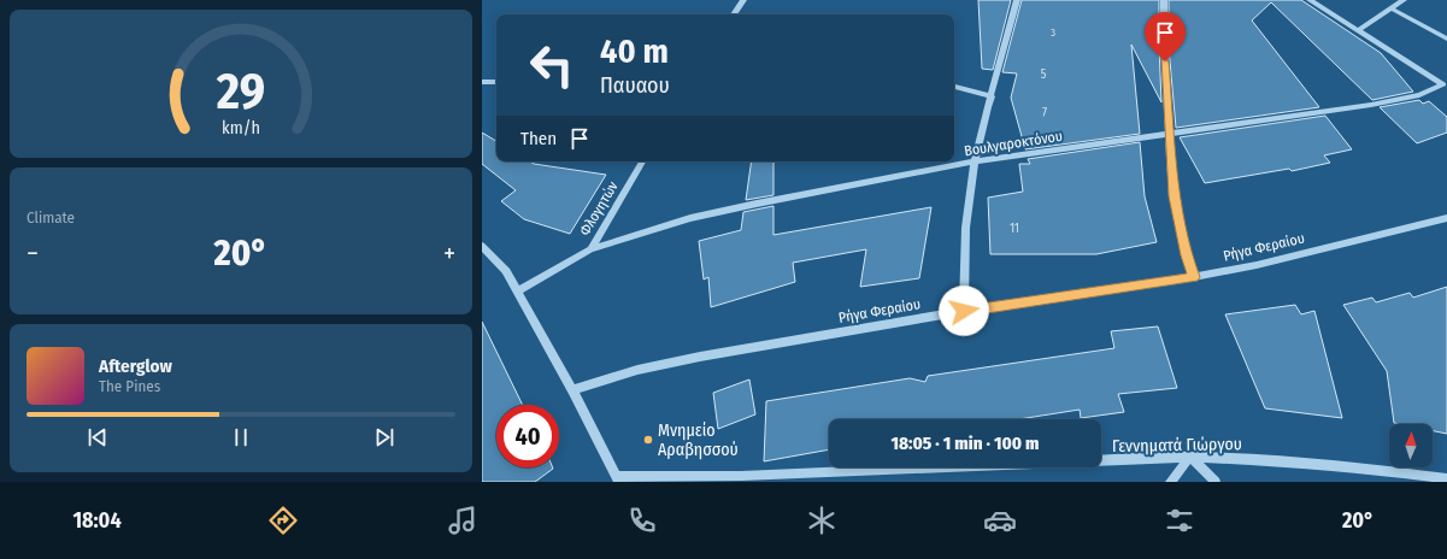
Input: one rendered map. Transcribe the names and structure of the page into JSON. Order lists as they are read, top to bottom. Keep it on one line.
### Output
{"streets":{"street":["Βουλγαροκτόνου","Φλογητών","Ρήγα Φεραίου","Γεννηματά Γιώργου"]},"crossings":[["Βουλγαροκτόνου","Φλογητών"]],"places":["Μνημείο Αραβησσού"],"house_numbers":["3","5","7","11"],"north":"top","page":{"turn":["40 m","Παυαου"],"then":"Then","tile":"Climate","heat":["−","20°","+"],"song":["Afterglow","The Pines"],"limit":"40","trip":"18:05 · 1 min · 100 m","tabs":["18:04","20°"],"gauge":["29","km/h"]}}
